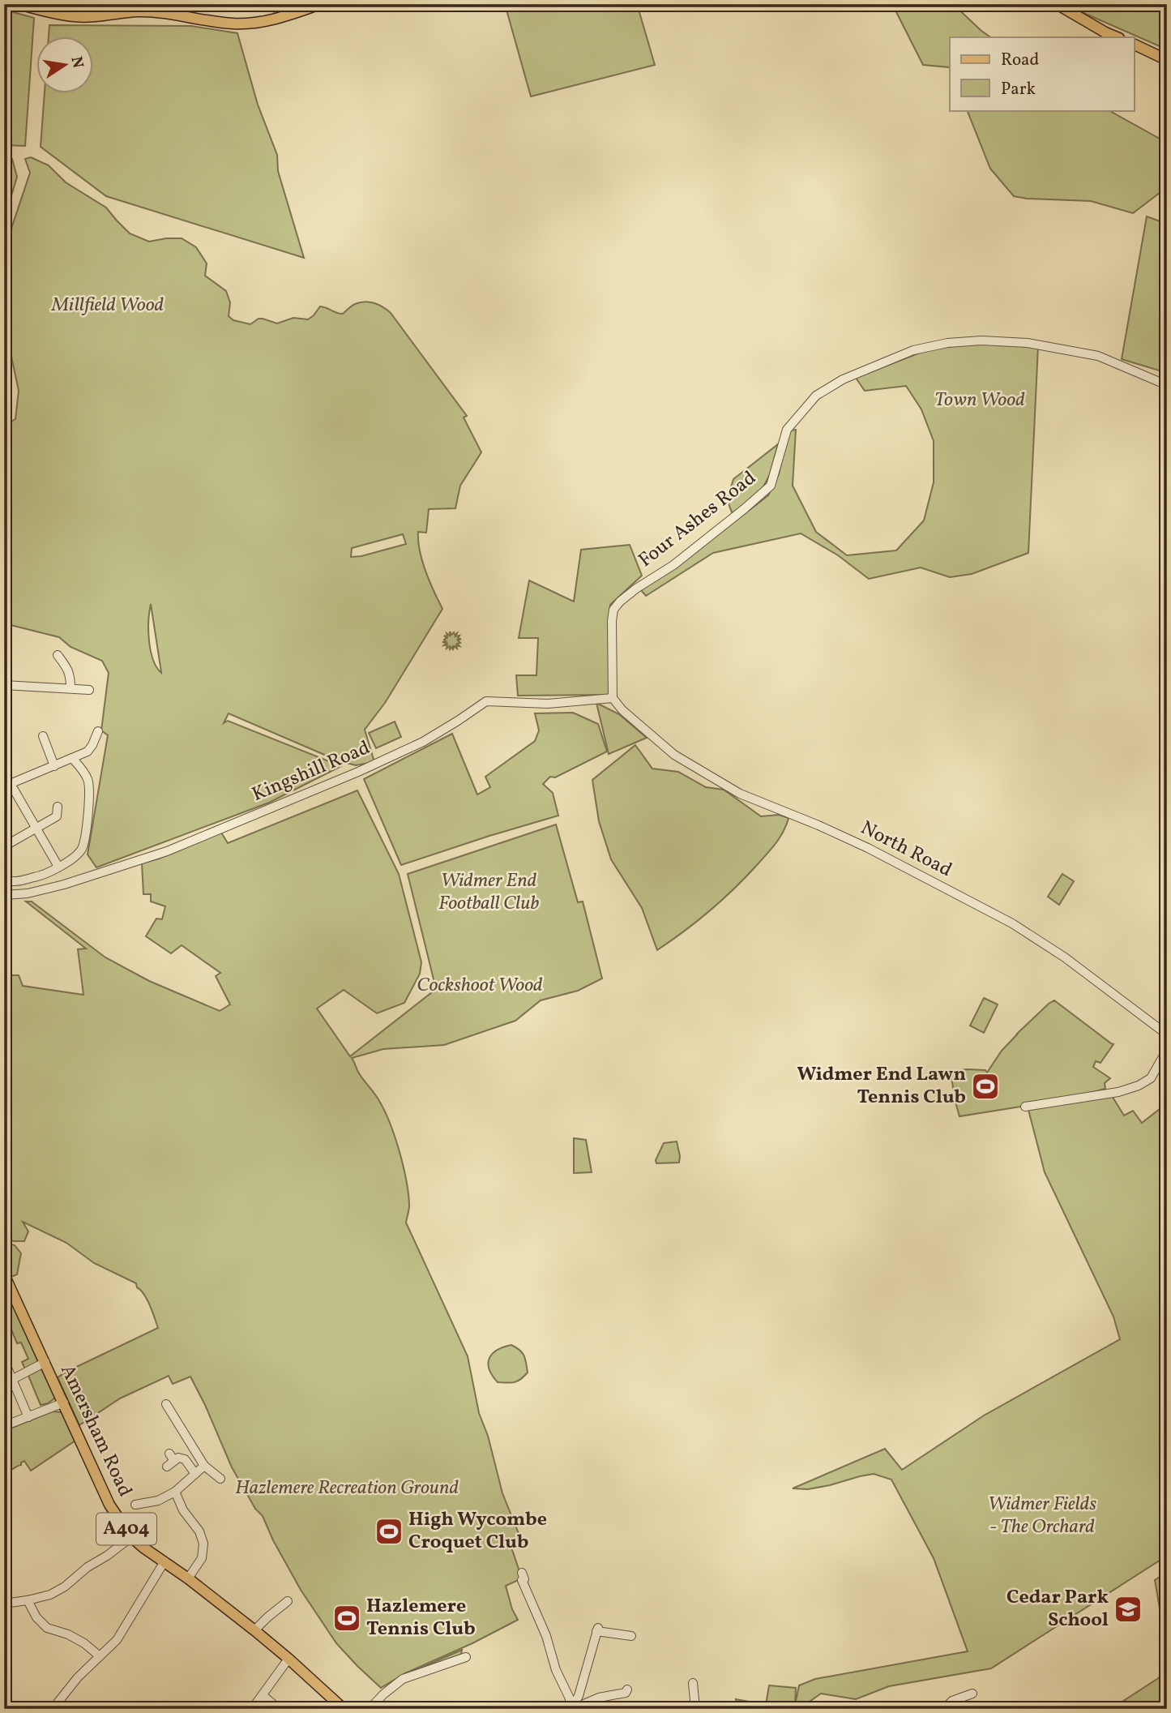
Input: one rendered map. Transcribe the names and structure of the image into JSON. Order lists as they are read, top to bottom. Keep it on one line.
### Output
{"streets":{"main road":["Amersham Road","A404"],"street":["Four Ashes Road","Kingshill Road","North Road"]},"crossings":[["Four Ashes Road","Kingshill Road"],["Four Ashes Road","North Road"],["Kingshill Road","North Road"]],"parks":["Millfield Wood","Town Wood","Widmer End Football Club","Cockshoot Wood","Hazlemere Recreation Ground","Widmer Fields - The Orchard"],"places":{"sports":["Widmer End Lawn Tennis Club","High Wycombe Croquet Club","Hazlemere Tennis Club"],"school or university":["Cedar Park School"]},"legend":["Road","Park"],"north":"right"}
